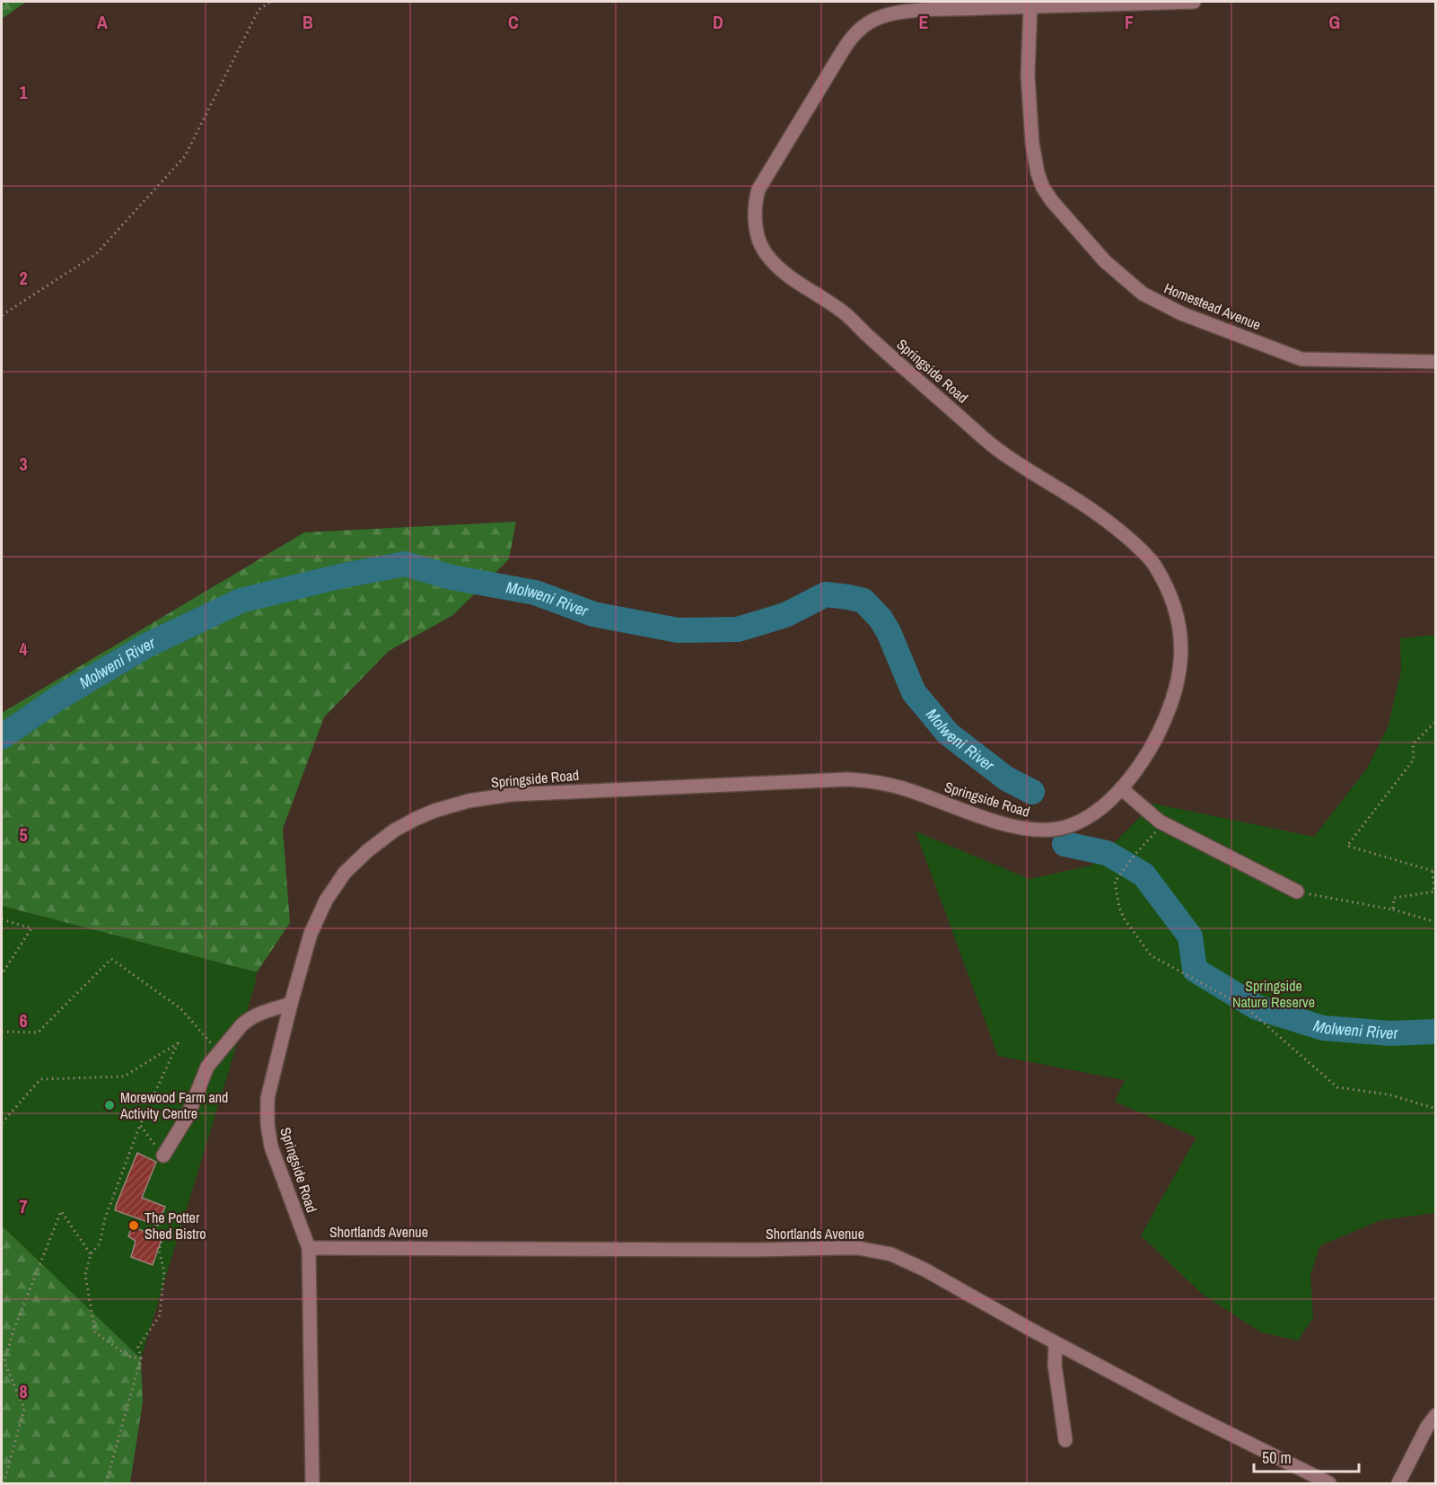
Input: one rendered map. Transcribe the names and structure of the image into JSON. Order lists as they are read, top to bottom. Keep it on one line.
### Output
{"streets":{"street":["Homestead Avenue","Springside Road","Shortlands Avenue"]},"crossings":[["Homestead Avenue","Springside Road"],["Springside Road","Shortlands Avenue"]],"water":["Molweni River"],"parks":["Springside Nature Reserve"],"places":["Morewood Farm and Activity Centre","The Potter Shed Bistro"],"scale_bar":"50 m","grid":{"columns":["A","B","C","D","E","F","G"],"rows":["1","2","3","4","5","6","7","8"]}}
